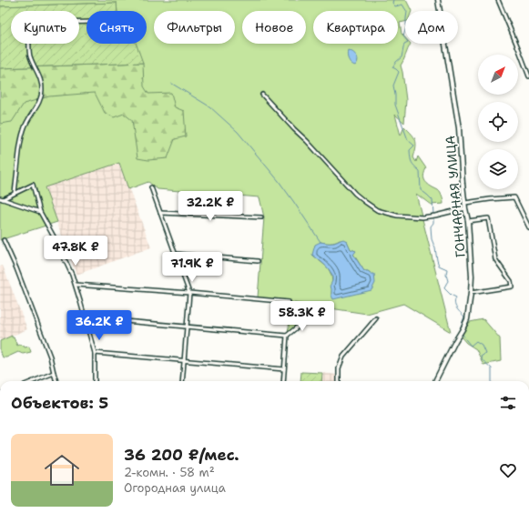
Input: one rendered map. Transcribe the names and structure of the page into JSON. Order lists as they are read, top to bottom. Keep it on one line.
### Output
{"streets":{"street":["ГОНЧАРНАЯ УЛИЦА"]},"north":"top right","page":{"chip":["Купить","Снять","Фильтры","Новое","Квартира","Дом"],"price":["32.2K ₽","47.8K ₽","71.9K ₽","58.3K ₽","36.2K ₽"],"heading":"Объектов: 5","list":[{"name":"36 200 ₽/мес.","note":"2-комн. · 58 m² · Огородная улица"}]}}
